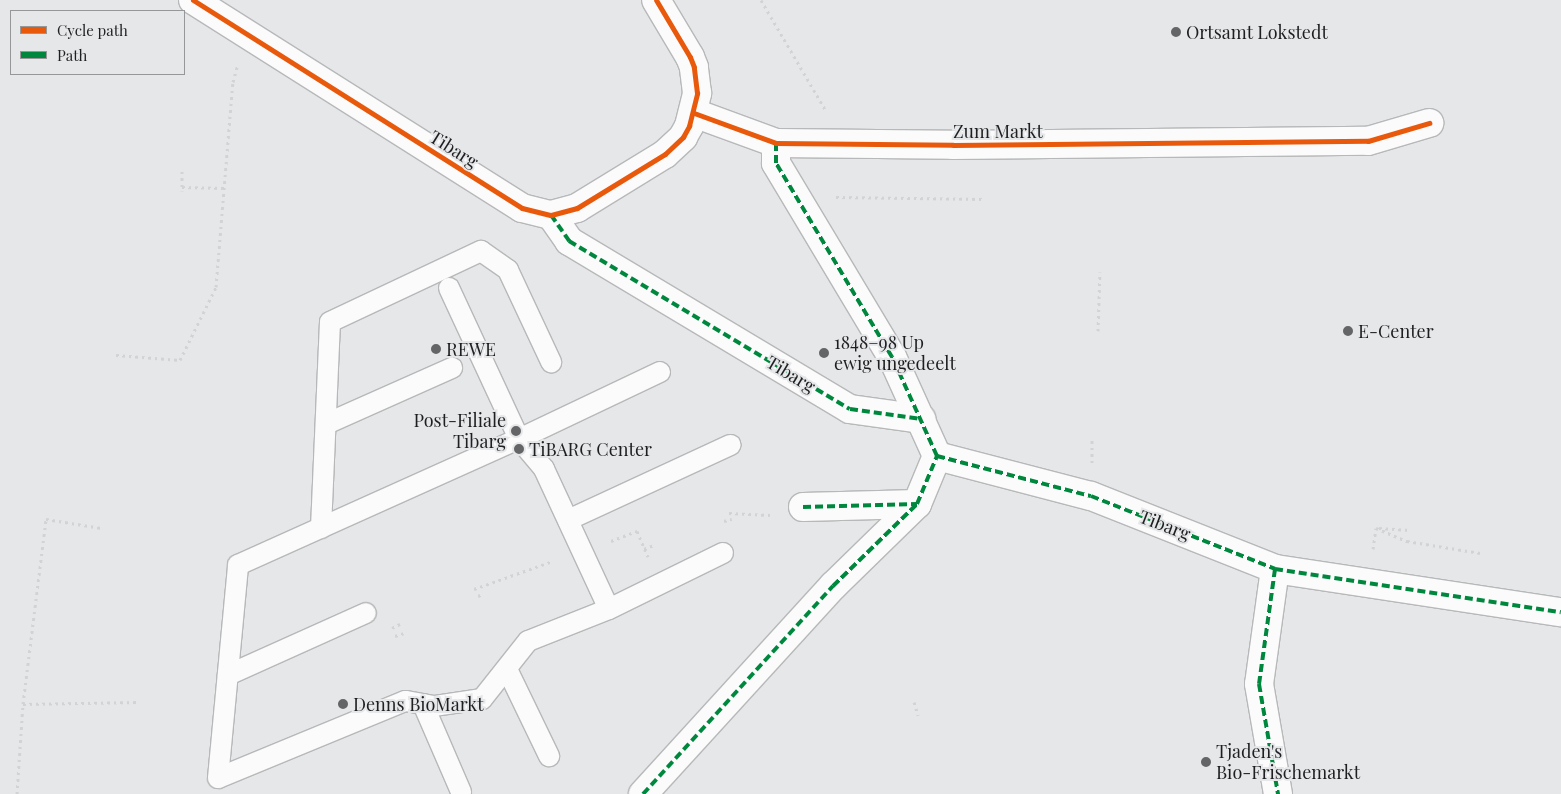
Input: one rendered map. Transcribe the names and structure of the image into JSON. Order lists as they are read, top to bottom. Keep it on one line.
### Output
{"streets":{"street":["Zum Markt","Tibarg"]},"crossings":[["Zum Markt","Tibarg"]],"places":["Ortsamt Lokstedt","E-Center","REWE","1848–98 Up ewig ungedeelt","Post-Filiale Tibarg","TiBARG Center","Denns BioMarkt","Tjaden's Bio-Frischemarkt"],"legend":["Cycle path","Path"]}
